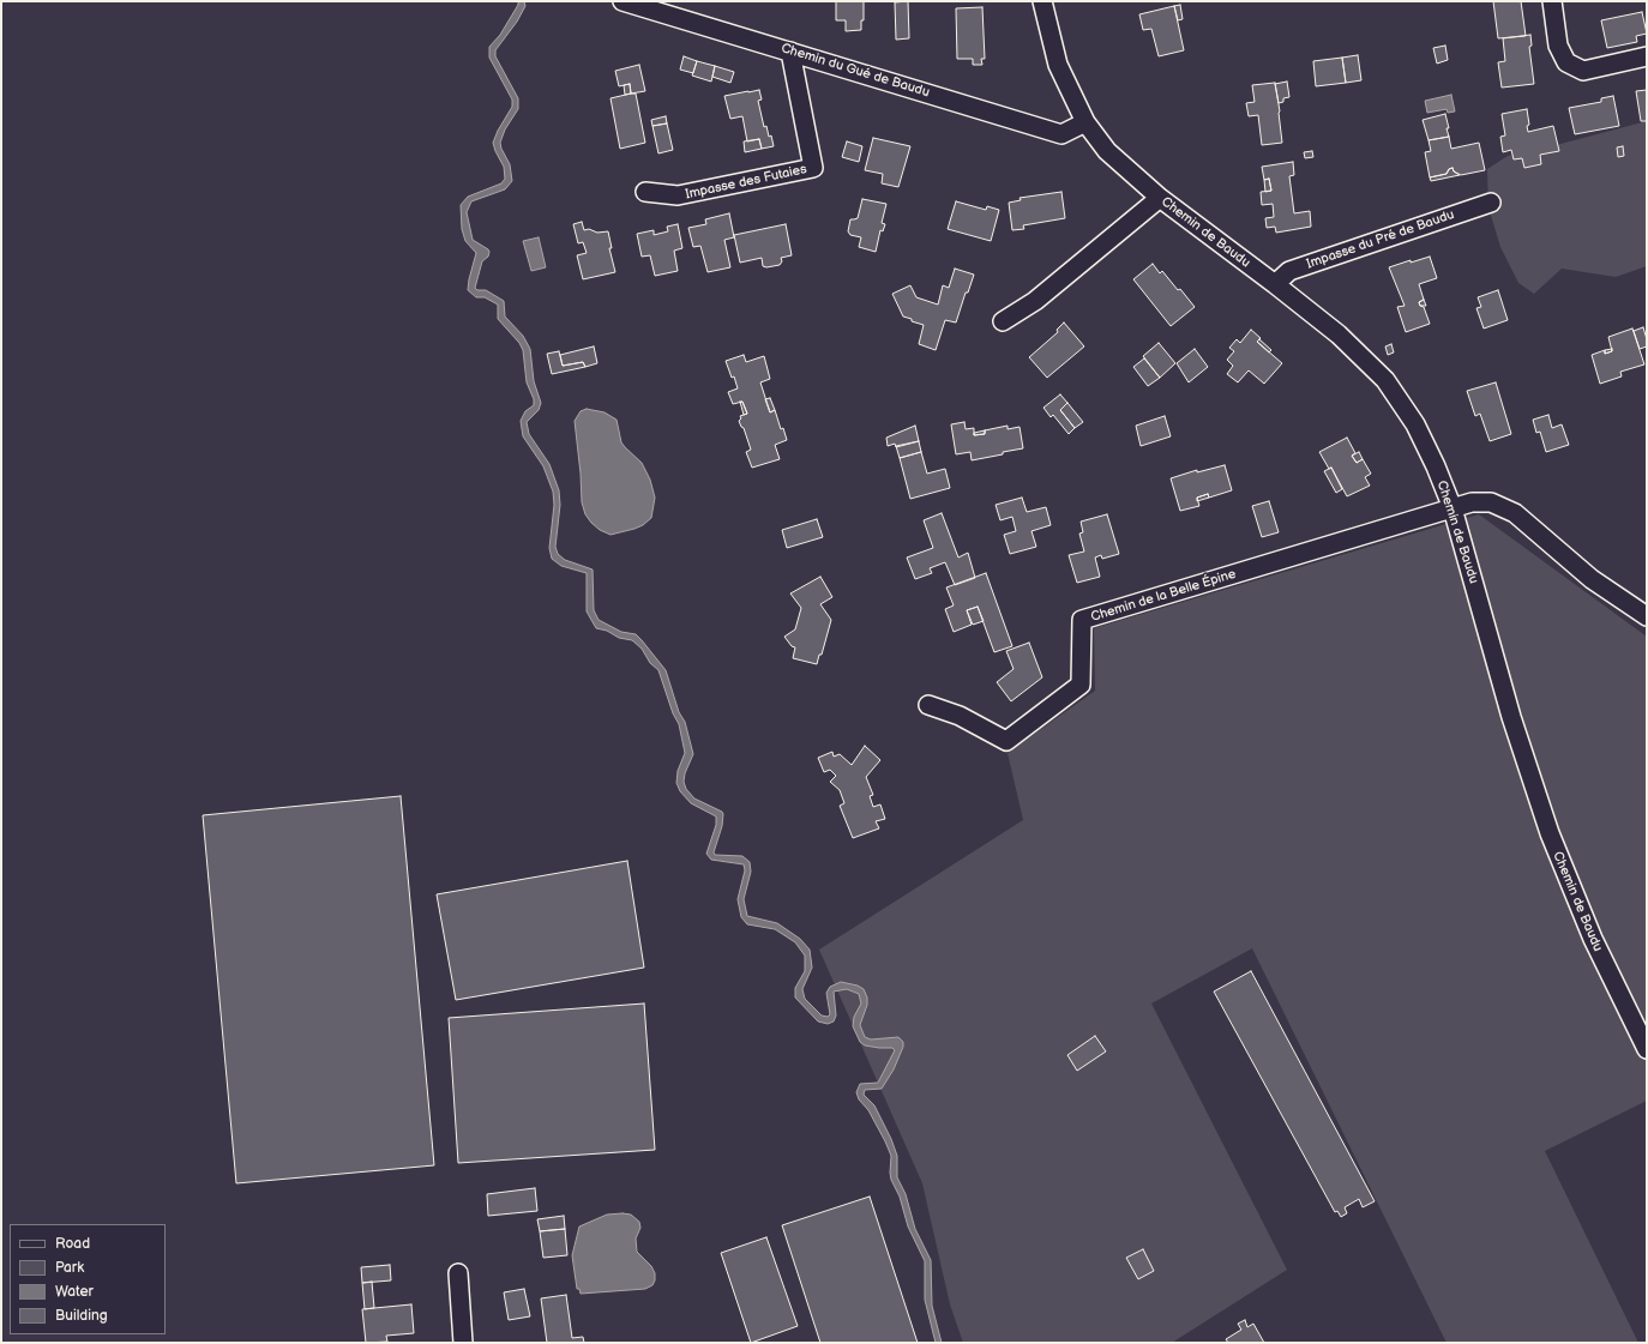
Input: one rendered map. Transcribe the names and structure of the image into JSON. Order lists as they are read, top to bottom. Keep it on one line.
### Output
{"streets":{"street":["Chemin du Gué de Baudu","Impasse des Futaies","Chemin de Baudu","Impasse du Pré de Baudu","Chemin de la Belle Épine"]},"crossings":[["Chemin du Gué de Baudu","Impasse des Futaies"],["Chemin du Gué de Baudu","Chemin de Baudu"],["Chemin de Baudu","Impasse du Pré de Baudu"],["Chemin de Baudu","Chemin de la Belle Épine"]],"legend":["Road","Park","Water","Building"]}
